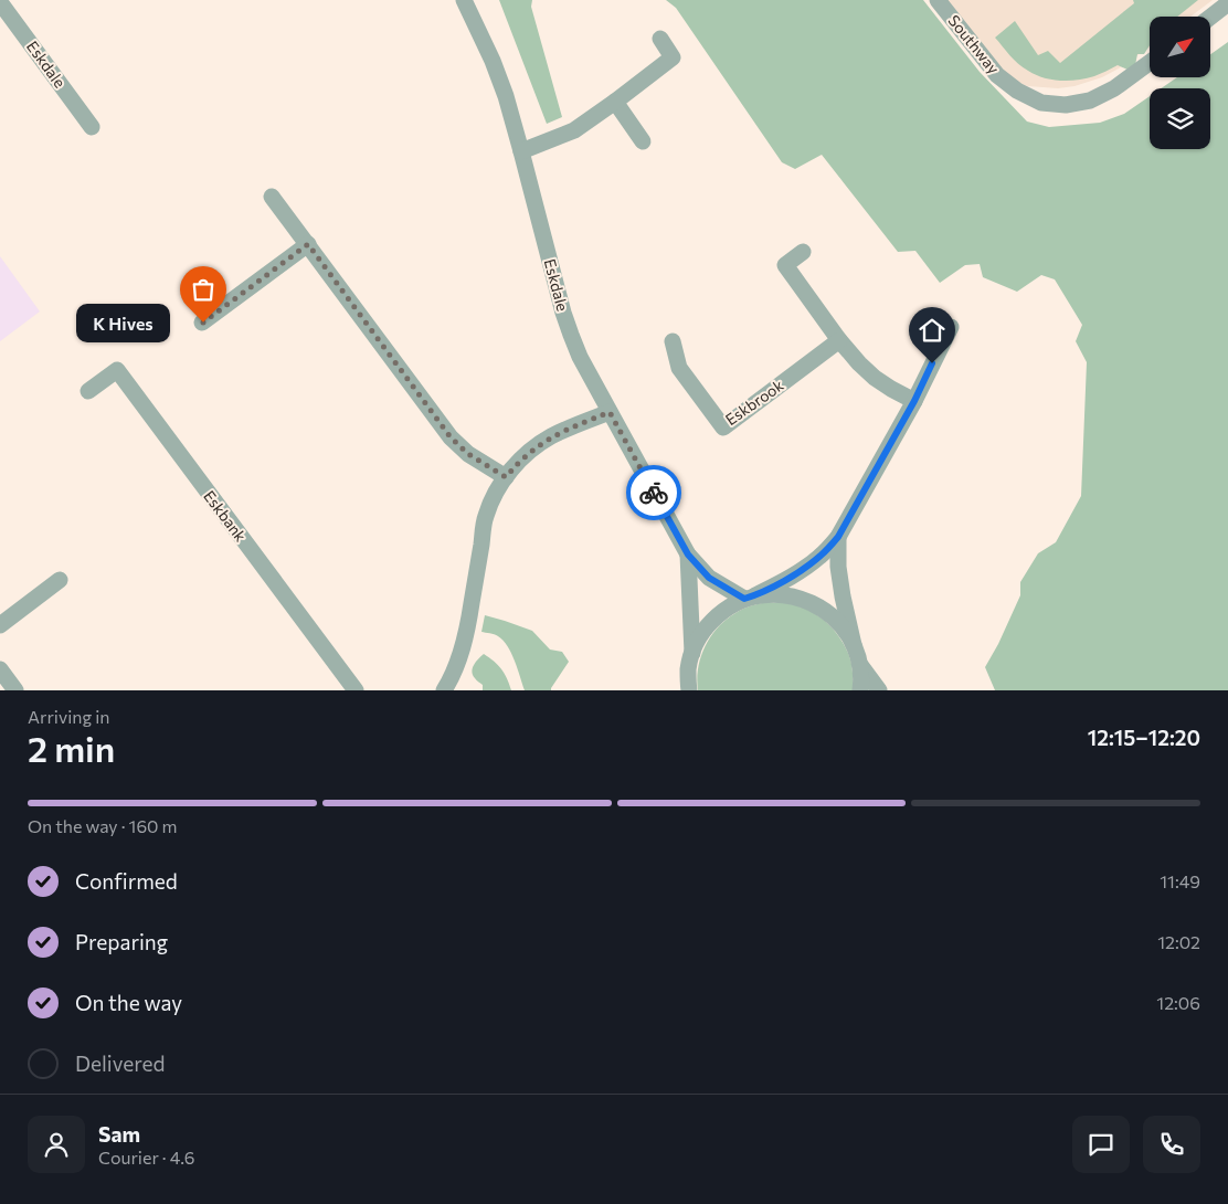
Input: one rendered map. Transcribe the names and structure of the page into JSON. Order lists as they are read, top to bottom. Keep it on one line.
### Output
{"streets":{"street":["Southway","Eskdale","Eskbrook","Eskbank"]},"places":["K Hives"],"north":"top right","page":{"bubble":"K Hives","heading":["2 min","Arriving in","12:15–12:20"],"panel":["Sam","Courier · 4.6"],"bar":"On the way · 160 m","list":[["Confirmed","11:49"],["Preparing","12:02"],["On the way","12:06"],"Delivered"]}}
